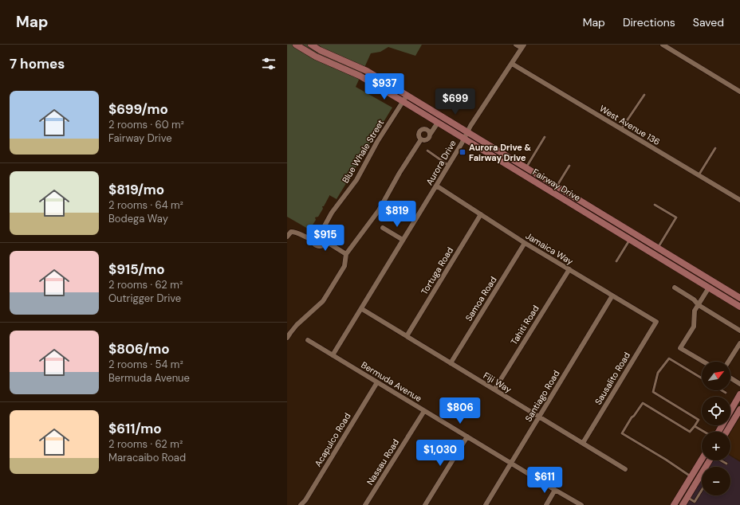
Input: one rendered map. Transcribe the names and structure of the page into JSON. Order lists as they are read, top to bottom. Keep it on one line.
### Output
{"streets":{"street":["West Avenue 136","Blue Whale Street","Aurora Drive","Fairway Drive","Jamaica Way","Tortuga Road","Samoa Road","Tahiti Road","Sausalito Road","Bermuda Avenue","Fiji Way","Santiago Road","Acapulco Road","Nassau Road"]},"crossings":[["West Avenue 136","Aurora Drive"],["Blue Whale Street","Fairway Drive"],["Aurora Drive","Fairway Drive"],["Aurora Drive","Jamaica Way"],["Aurora Drive","Bermuda Avenue"],["Aurora Drive","Fiji Way"],["Jamaica Way","Tortuga Road"],["Jamaica Way","Samoa Road"],["Jamaica Way","Tahiti Road"],["Jamaica Way","Sausalito Road"],["Jamaica Way","Santiago Road"],["Tortuga Road","Fiji Way"],["Samoa Road","Fiji Way"],["Tahiti Road","Fiji Way"],["Sausalito Road","Fiji Way"],["Bermuda Avenue","Santiago Road"],["Bermuda Avenue","Acapulco Road"],["Bermuda Avenue","Nassau Road"],["Fiji Way","Santiago Road"]],"places":{"transit":["Aurora Drive & Fairway Drive"]},"north":"top right","page":{"header":"Map","nav":["Map","Directions","Saved"],"heading":"7 homes","price":["$937","$699","$819","$915","$806","$1,030","$611"],"list":[{"name":"$699/mo","note":"2 rooms · 60 m² · Fairway Drive"},{"name":"$819/mo","note":"2 rooms · 64 m² · Bodega Way"},{"name":"$915/mo","note":"2 rooms · 62 m² · Outrigger Drive"},{"name":"$806/mo","note":"2 rooms · 54 m² · Bermuda Avenue"},{"name":"$611/mo","note":"2 rooms · 62 m² · Maracaibo Road"}],"map_buttons":["+","−"]}}
